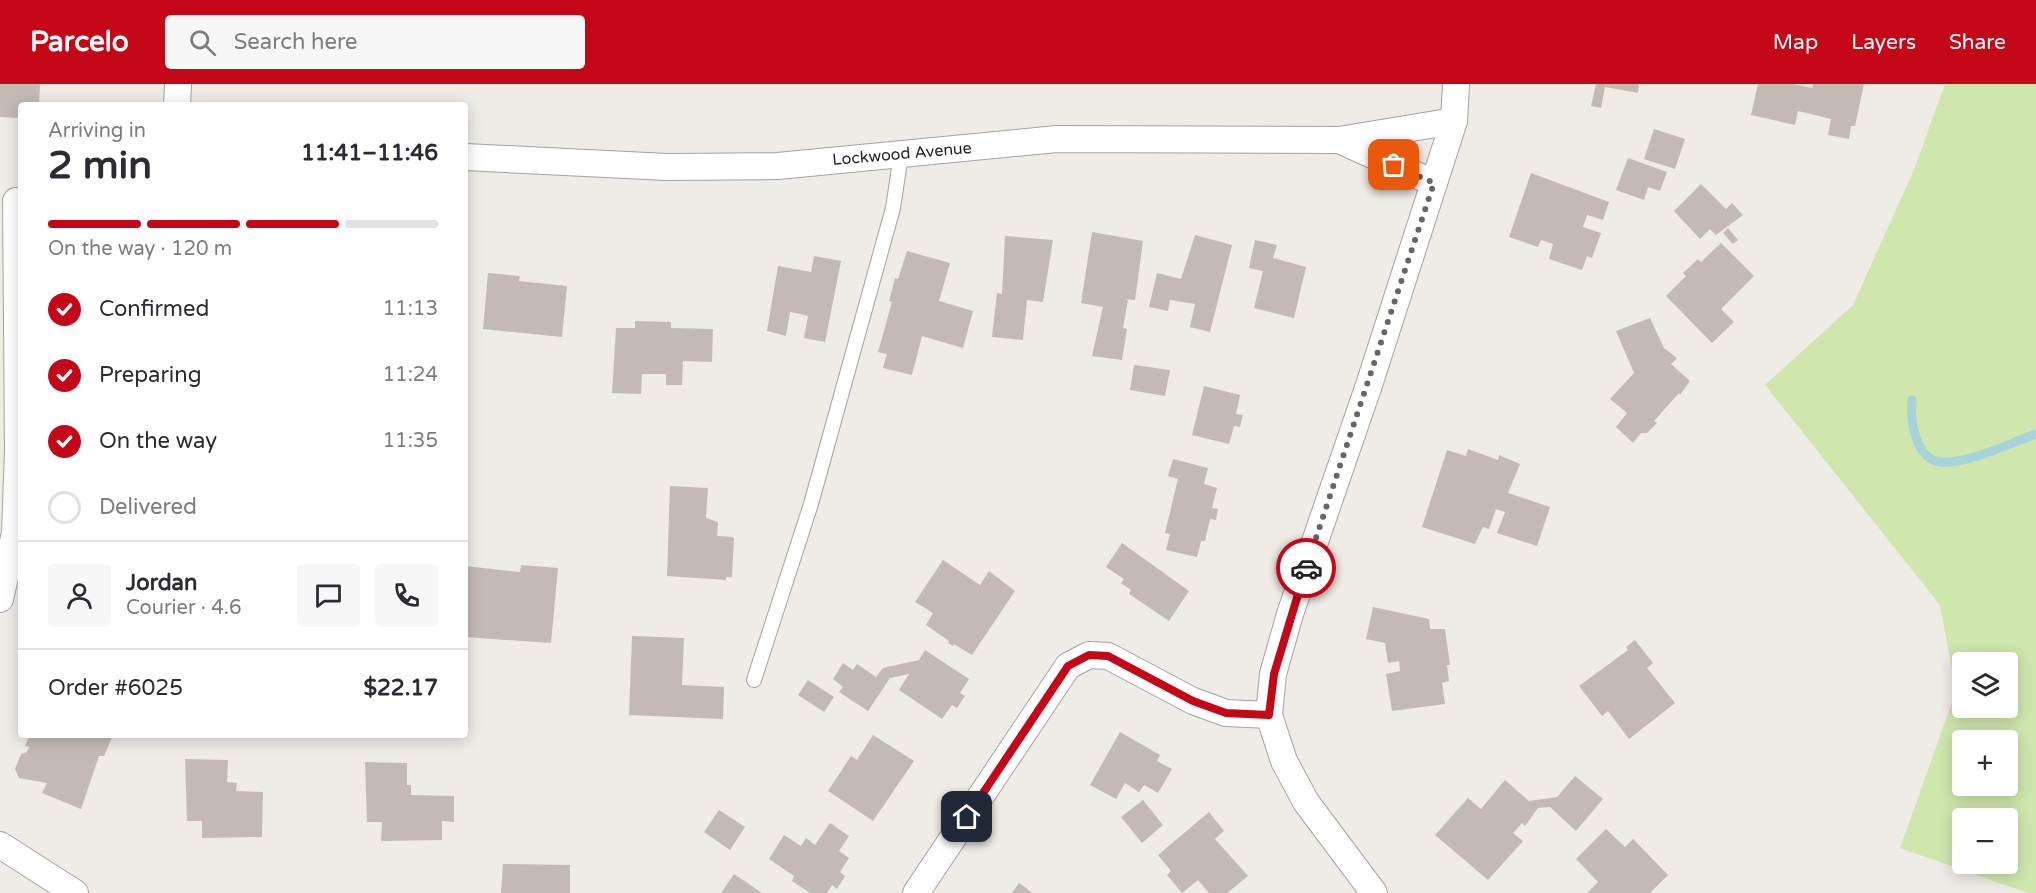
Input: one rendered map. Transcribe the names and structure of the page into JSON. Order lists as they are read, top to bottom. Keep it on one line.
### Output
{"streets":{"street":["Lockwood Avenue"]},"page":{"header":"Parcelo","search":"Search here","nav":["Map","Layers","Share"],"heading":["2 min","Arriving in","11:41–11:46"],"panel":["Jordan","Courier · 4.6","Order #6025","$22.17"],"bar":"On the way · 120 m","list":[["Confirmed","11:13"],["Preparing","11:24"],["On the way","11:35"],"Delivered"],"map_buttons":["+","−"]}}
